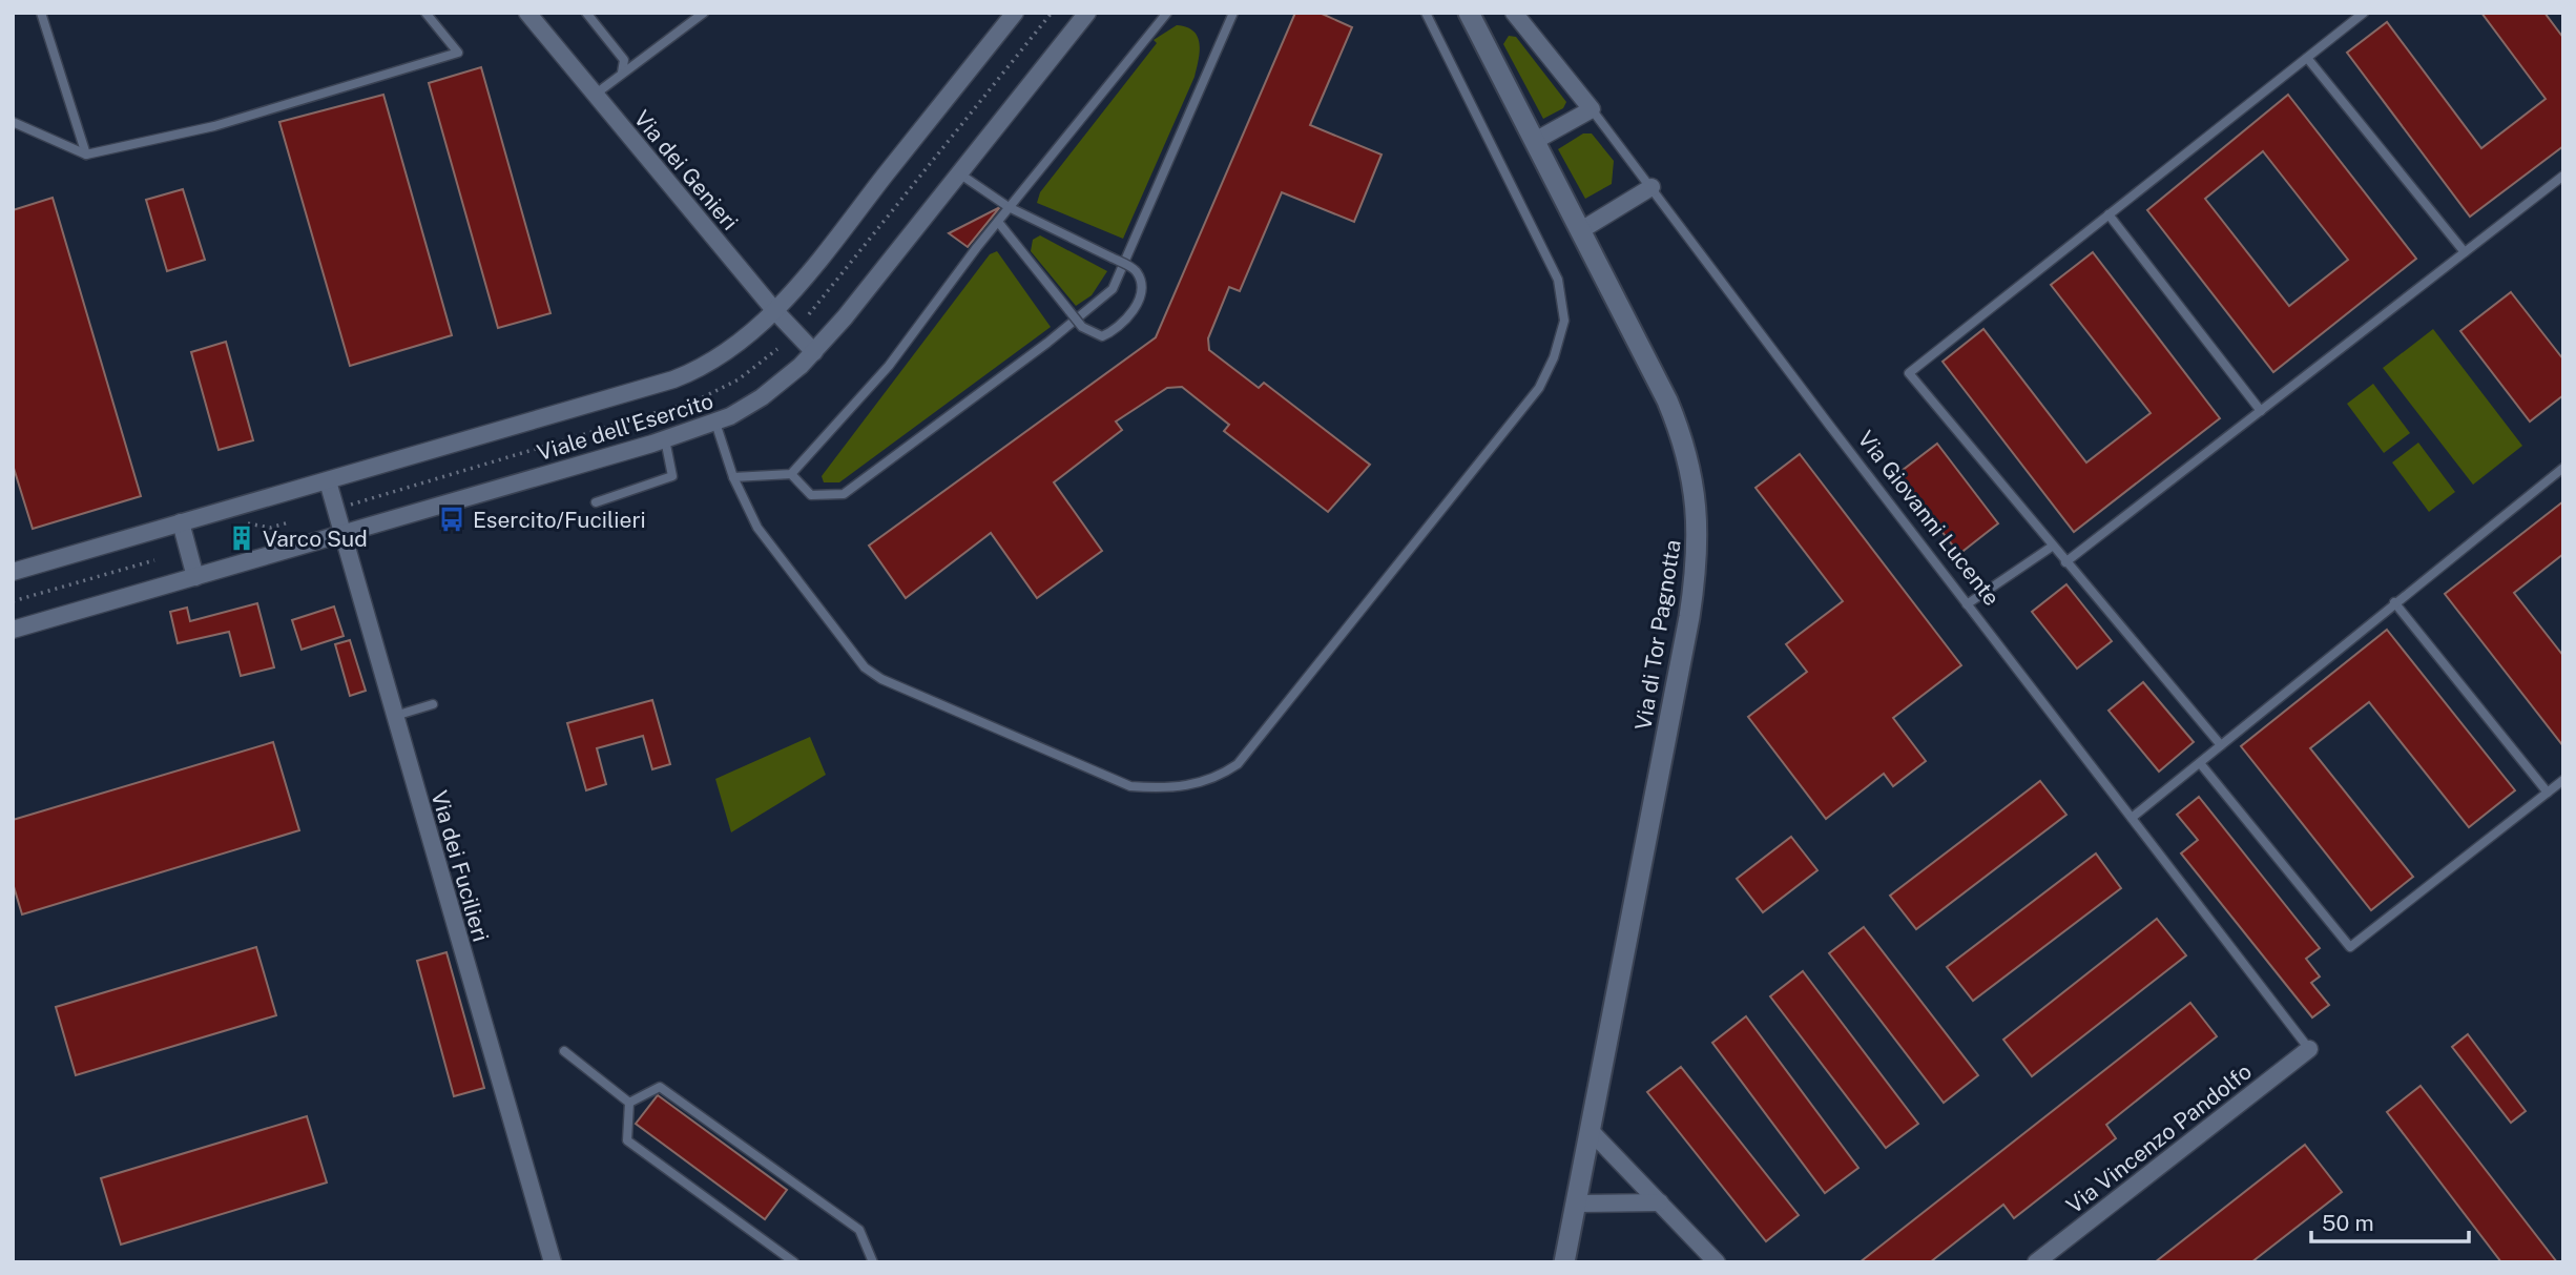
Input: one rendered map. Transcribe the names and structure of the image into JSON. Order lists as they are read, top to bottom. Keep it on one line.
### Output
{"streets":{"street":["Via dei Genieri","Viale dell'Esercito","Via Giovanni Lucente","Via di Tor Pagnotta","Via dei Fucilieri","Via Vincenzo Pandolfo"]},"crossings":[["Via dei Genieri","Viale dell'Esercito"],["Viale dell'Esercito","Via dei Fucilieri"],["Via Giovanni Lucente","Via Vincenzo Pandolfo"]],"places":{"bus stop":["Esercito/Fucilieri"],"building":["Varco Sud"]},"scale_bar":"50 m"}
